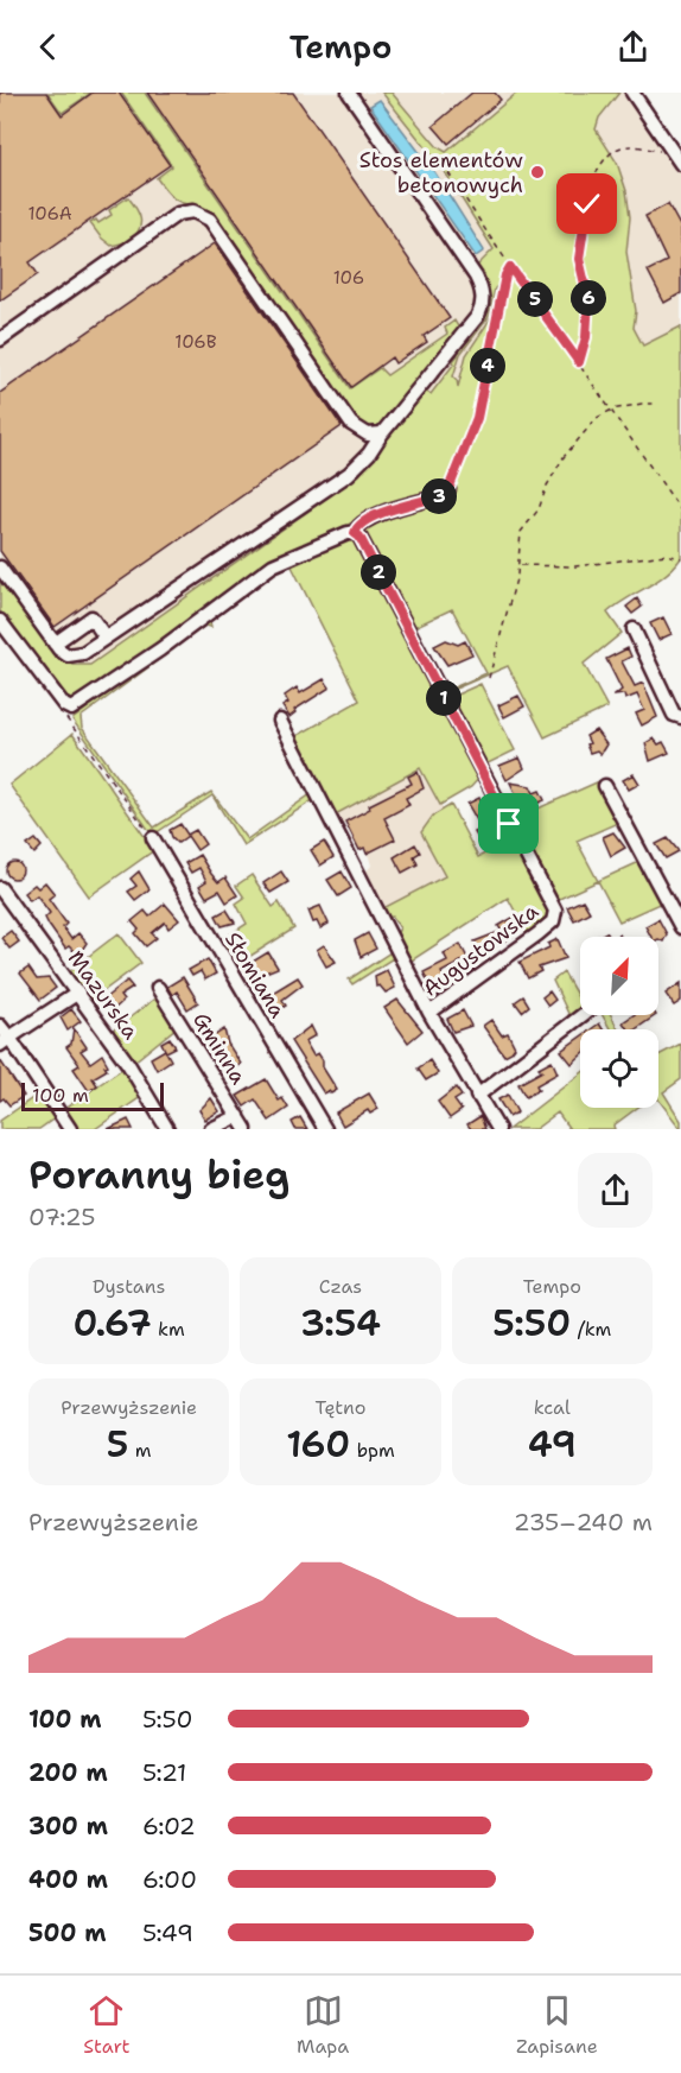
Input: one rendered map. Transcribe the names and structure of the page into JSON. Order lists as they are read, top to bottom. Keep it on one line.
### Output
{"streets":{"street":["Augustowska","Słomiana","Mazurska","Gminna"]},"places":["Stos elementów betonowych"],"house_numbers":["106A","106","106B"],"scale_bar":"100 m","north":"top right","page":{"header":"Tempo","pins":["6","5","4","3","2","1"],"scale":"100 m","heading":["Poranny bieg","07:25"],"stats":[["Dystans","0.67 km"],["Czas","3:54"],["Tempo","5:50 /km"],["Przewyższenie","5 m"],["Tętno","160 bpm"],["kcal","49"]],"chart":["Przewyższenie","235–240 m"],"list":[{"name":"100 m","note":"5:50"},{"name":"200 m","note":"5:21"},{"name":"300 m","note":"6:02"},{"name":"400 m","note":"6:00"},{"name":"500 m","note":"5:49"}],"tabs":["Start","Mapa","Zapisane"]}}
